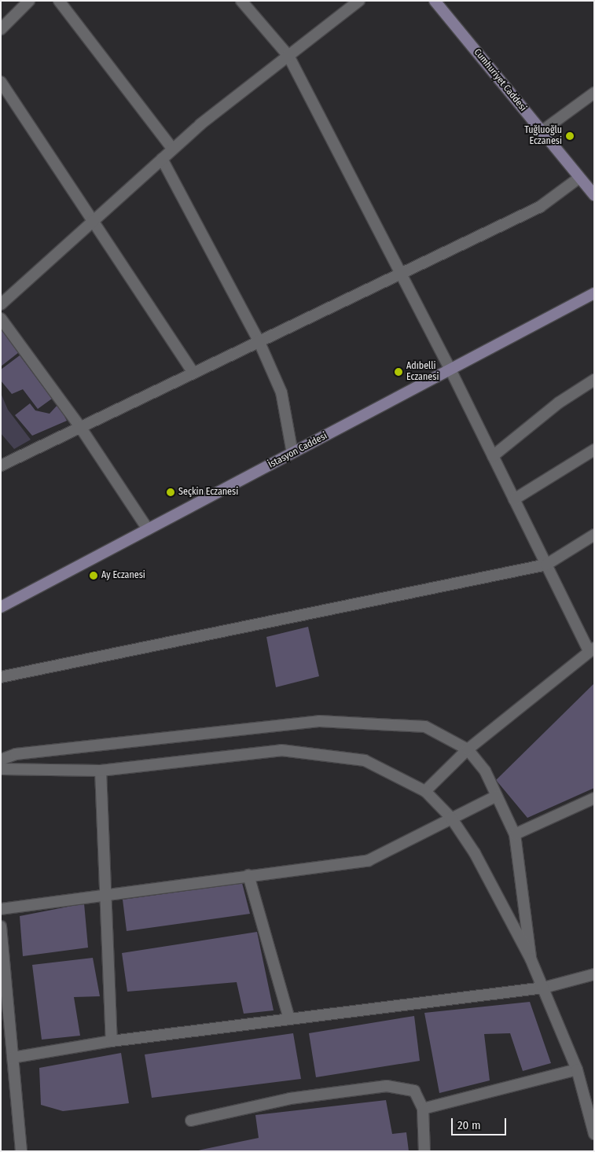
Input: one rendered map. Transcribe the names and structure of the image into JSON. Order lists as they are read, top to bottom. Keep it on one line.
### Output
{"streets":{"main road":["Cumhuriyet Caddesi","İstasyon Caddesi"]},"places":["Tuğluoğlu Eczanesi","Adıbelli Eczanesi","Seçkin Eczanesi","Ay Eczanesi"],"scale_bar":"20 m"}
